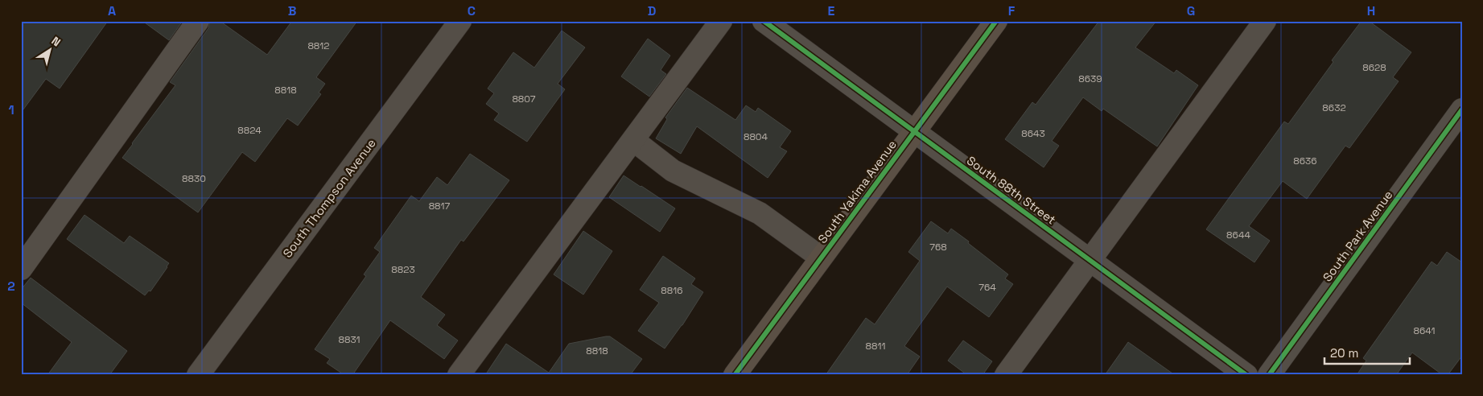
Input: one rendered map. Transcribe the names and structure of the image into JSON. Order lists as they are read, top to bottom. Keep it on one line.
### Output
{"streets":{"main road":["South Yakima Avenue"],"street":["South 88th Street","South Thompson Avenue","South Park Avenue"]},"crossings":[["South 88th Street","South Yakima Avenue"]],"house_numbers":["8812","8628","8639","8818","8807","8632","8824","8643","8804","8636","8830","8817","8644","768","8823","764","8816","8641","8831","8811","8818"],"scale_bar":"20 m","north":"top right","grid":{"columns":["A","B","C","D","E","F","G","H"],"rows":["1","2"]}}
